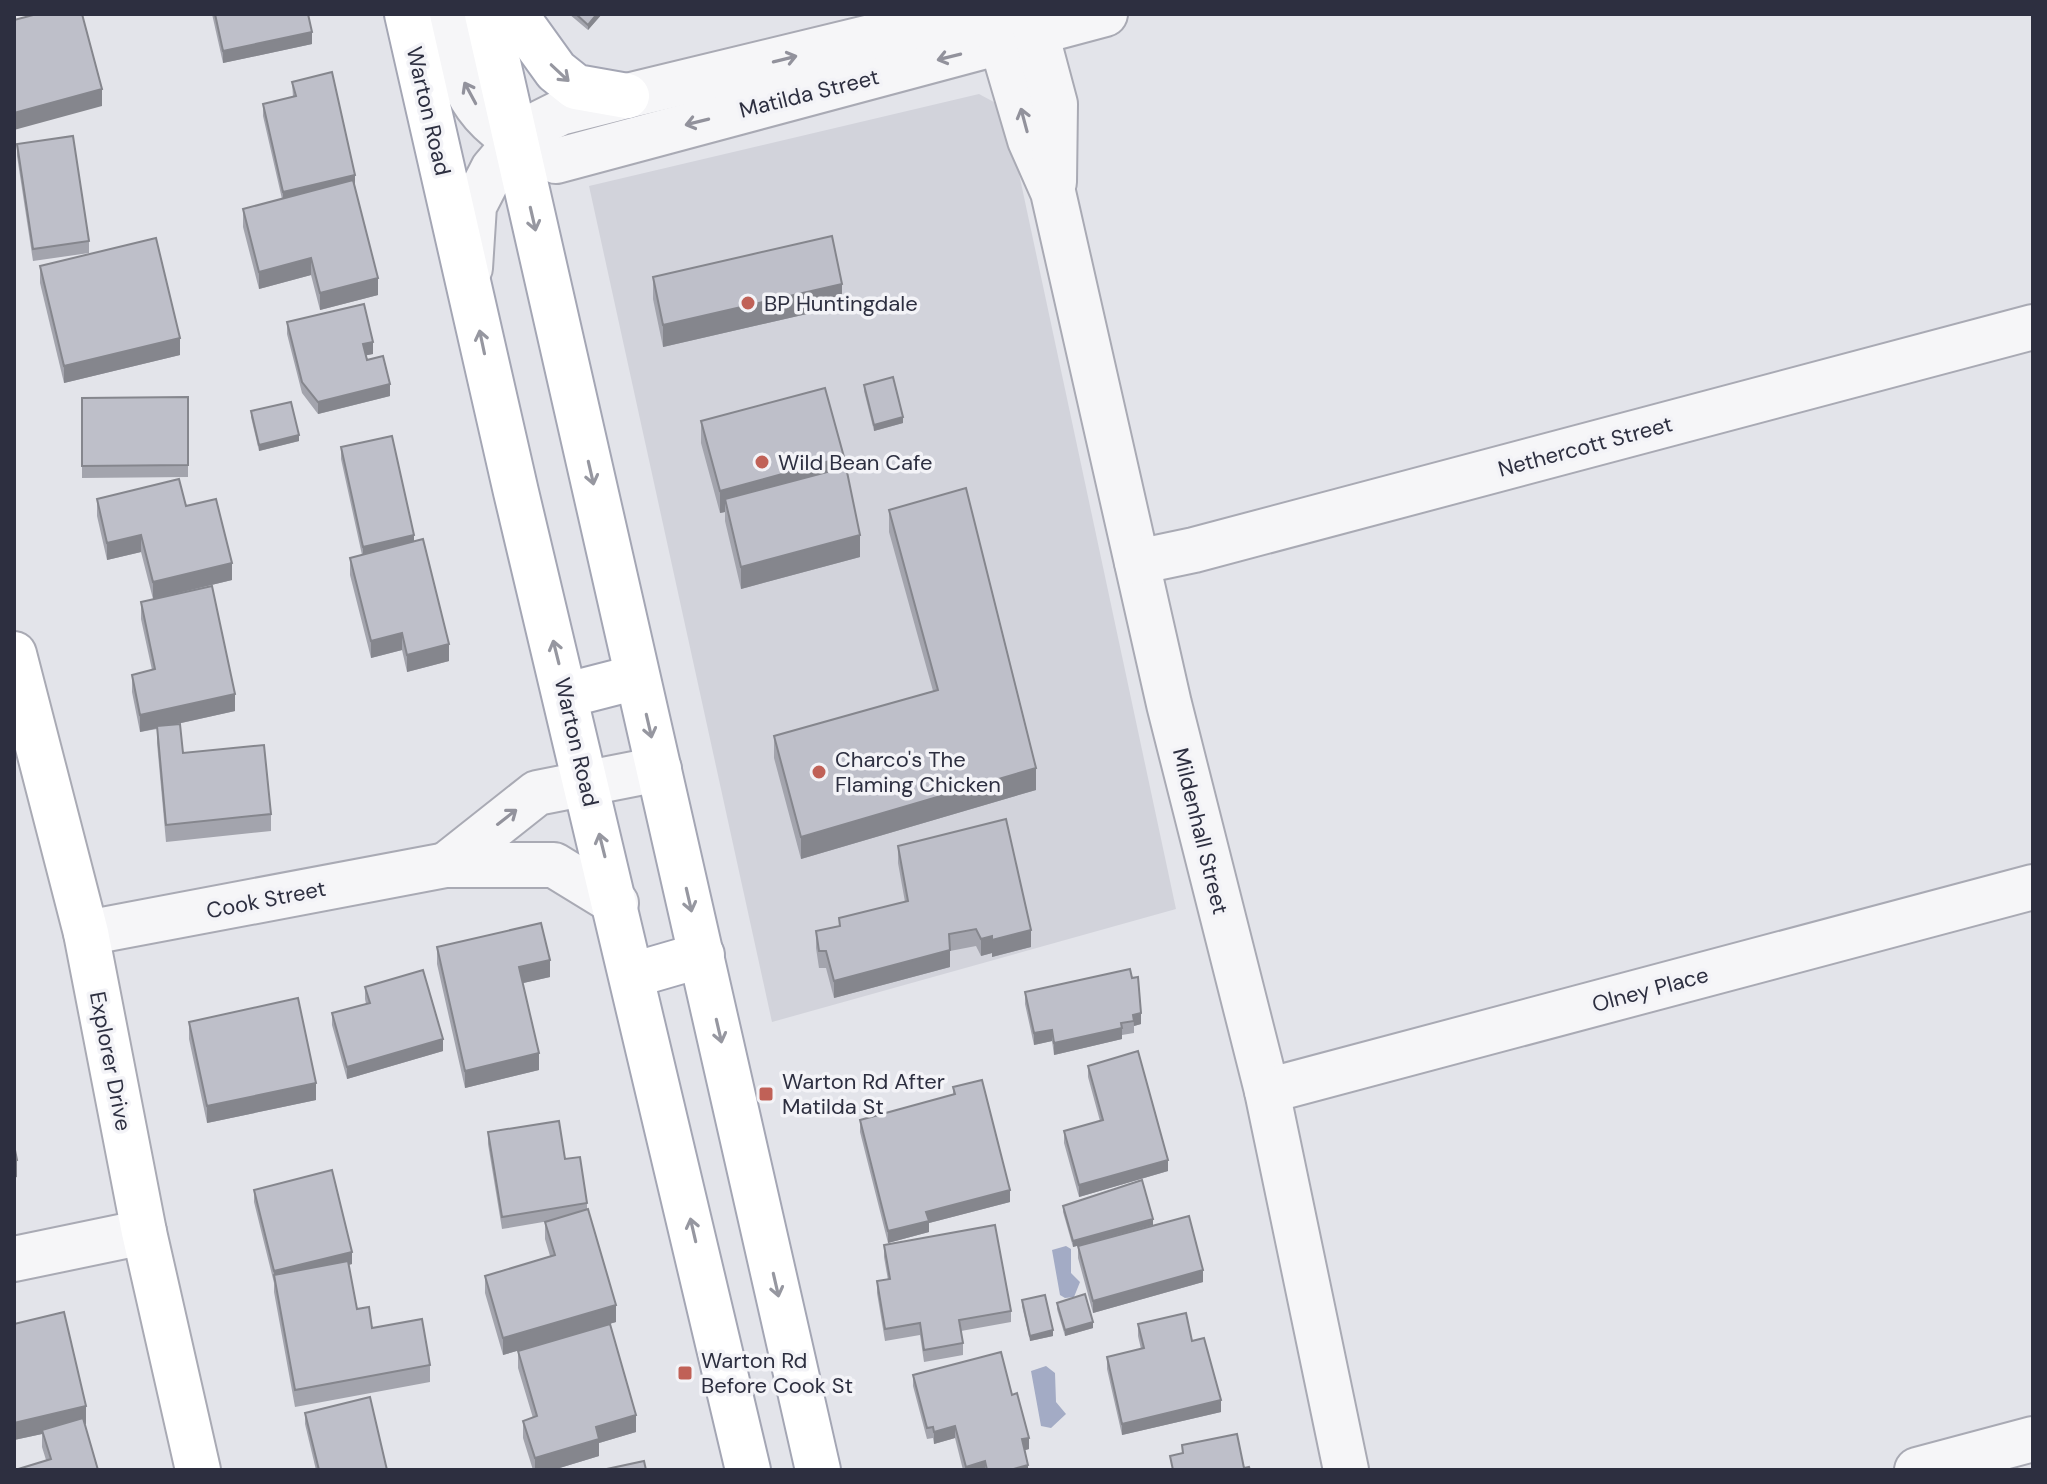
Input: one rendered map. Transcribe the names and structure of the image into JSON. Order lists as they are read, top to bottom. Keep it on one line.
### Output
{"streets":{"main road":["Warton Road","Explorer Drive"],"street":["Matilda Street","Nethercott Street","Mildenhall Street","Cook Street","Olney Place"]},"crossings":[["Matilda Street","Warton Road"],["Matilda Street","Mildenhall Street"],["Warton Road","Cook Street"],["Nethercott Street","Mildenhall Street"],["Mildenhall Street","Olney Place"],["Cook Street","Explorer Drive"]],"places":{"other":["BP Huntingdale","Wild Bean Cafe","Charco's The Flaming Chicken"],"transit":["Warton Rd After Matilda St","Warton Rd Before Cook St"]}}
